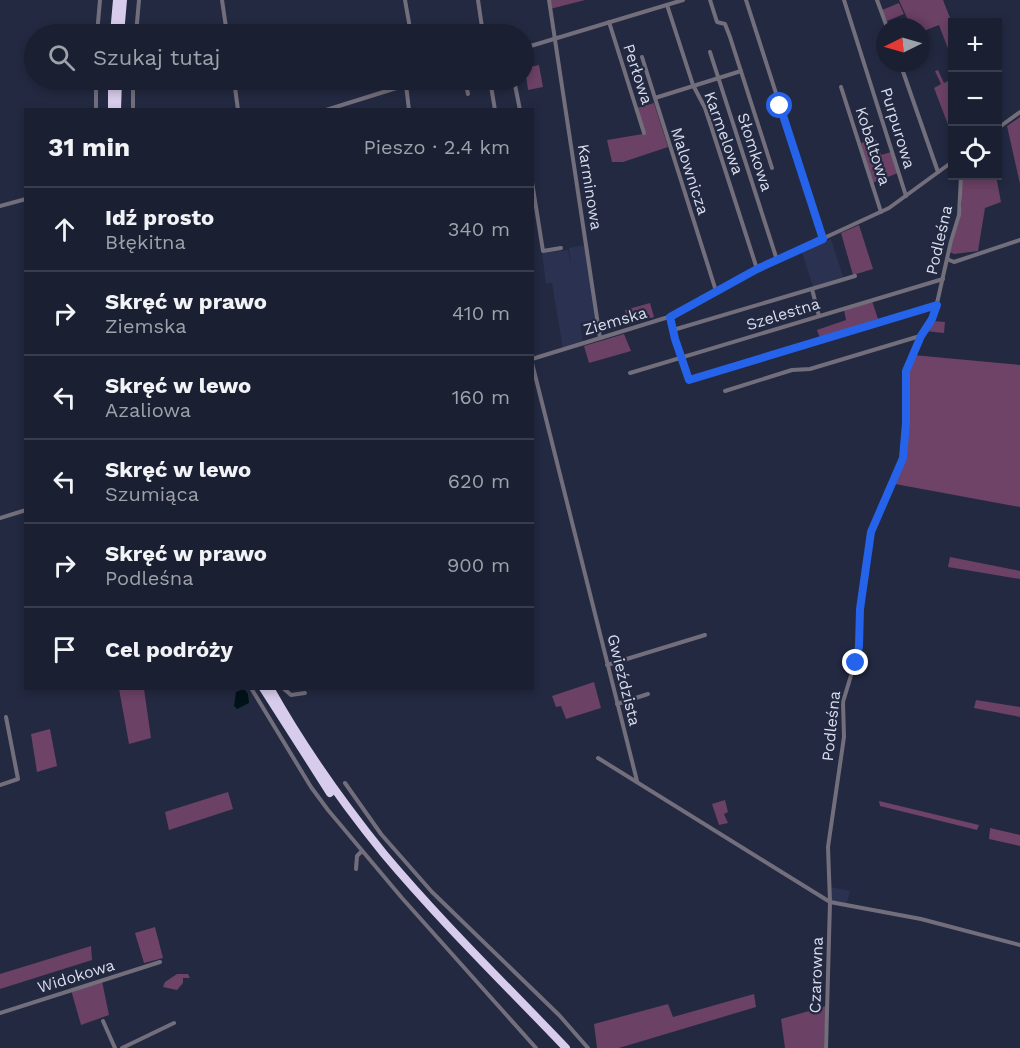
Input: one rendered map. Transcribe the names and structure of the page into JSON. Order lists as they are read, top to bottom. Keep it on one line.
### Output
{"streets":{"street":["Perłowa","Purpurowa","Karmelowa","Kobaltowa","Słomkowa","Malownicza","Karminowa","Podleśna","Szelestna","Ziemska","Gwieździsta","Czarowna","Widokowa"]},"crossings":[["Purpurowa","Ziemska"],["Karmelowa","Ziemska"],["Kobaltowa","Ziemska"],["Słomkowa","Ziemska"],["Malownicza","Ziemska"],["Karminowa","Ziemska"],["Podleśna","Szelestna"],["Podleśna","Czarowna"]],"north":"left","page":{"map_buttons":["+","−"],"search":"Szukaj tutaj","heading":["31 min","Pieszo · 2.4 km"],"list":[["Idź prosto","Błękitna","340 m"],["Skręć w prawo","Ziemska","410 m"],["Skręć w lewo","Azaliowa","160 m"],["Skręć w lewo","Szumiąca","620 m"],["Skręć w prawo","Podleśna","900 m"],"Cel podróży"]}}
